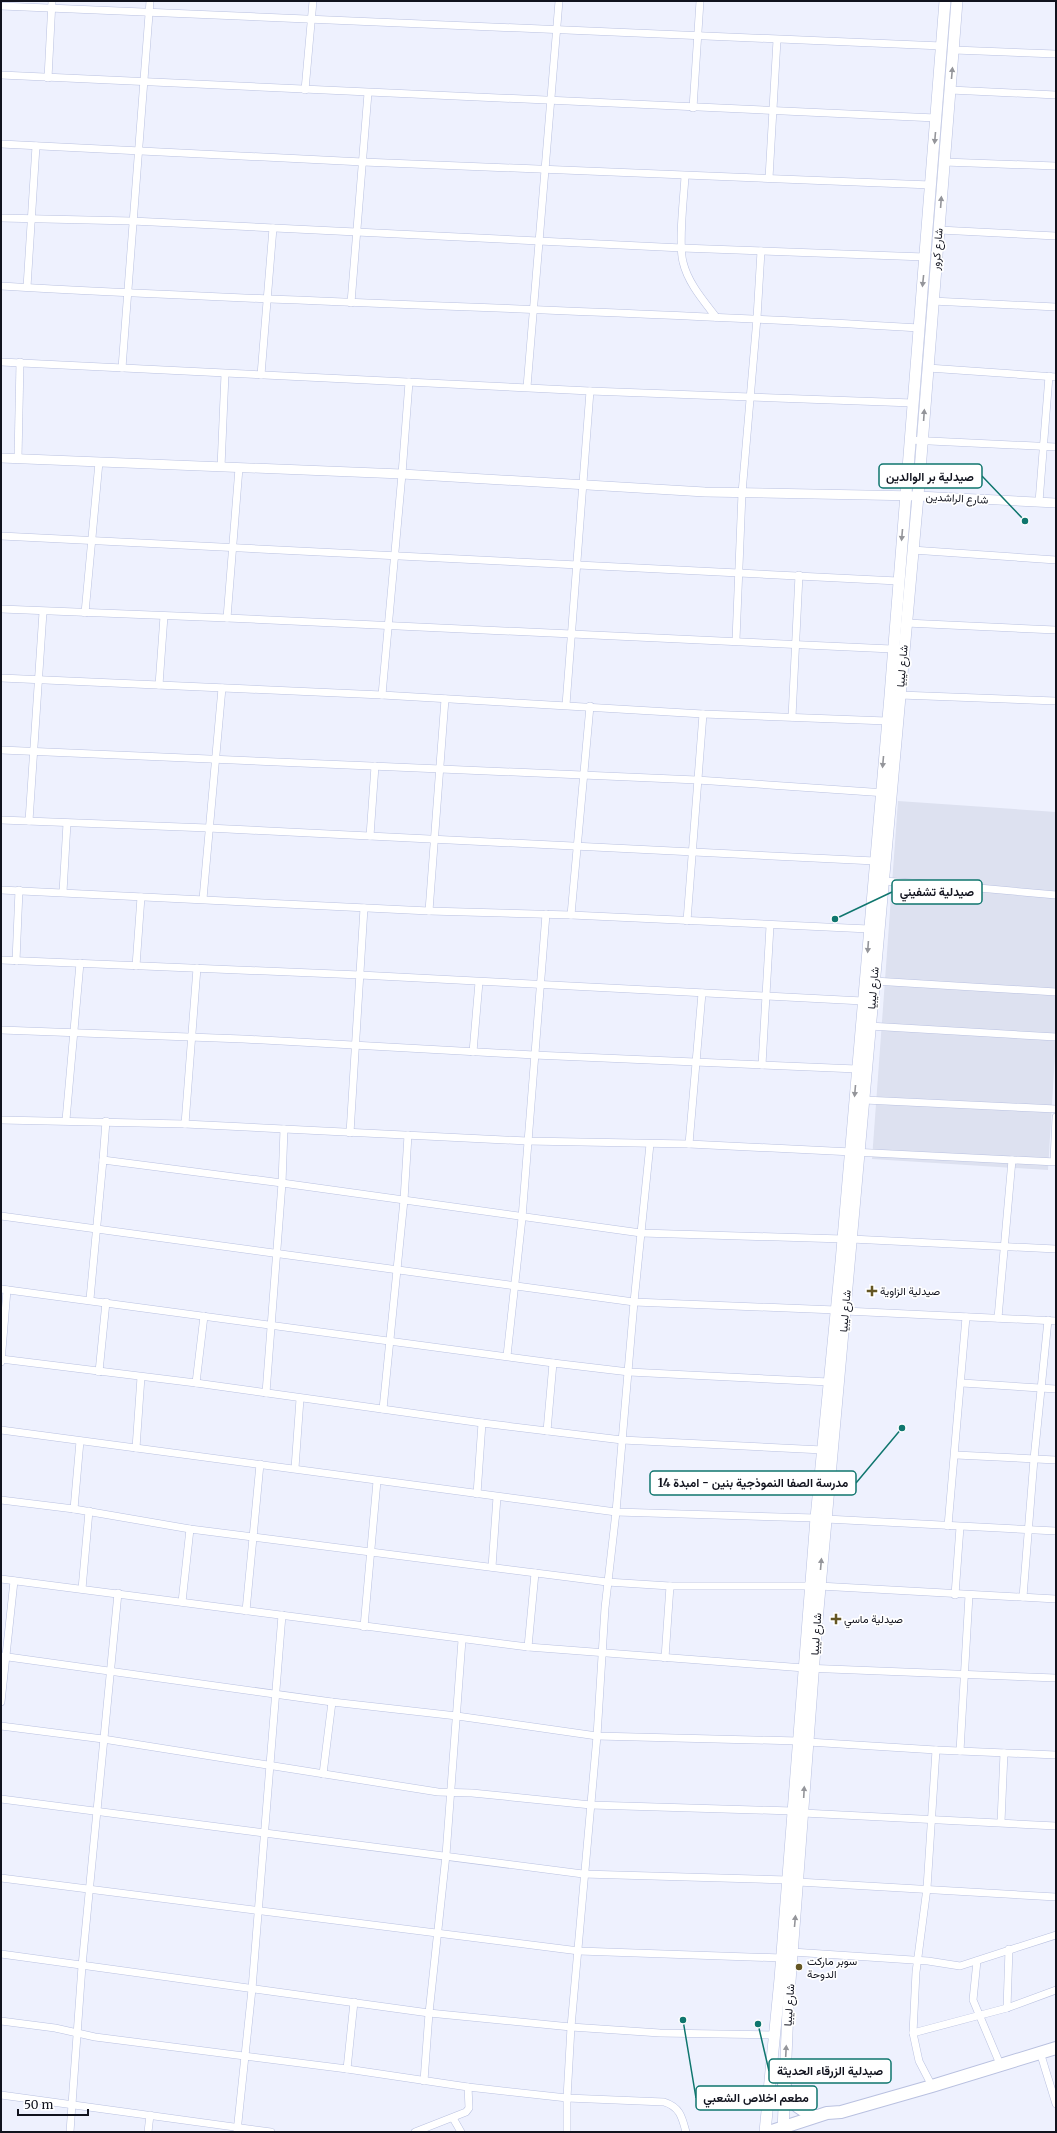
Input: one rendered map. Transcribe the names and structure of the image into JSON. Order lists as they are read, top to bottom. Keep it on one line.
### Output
{"streets":{"main road":["شارع كرور","شارع ليبيا"],"street":["شارع الراشدين"]},"crossings":[["شارع كرور","شارع الراشدين"],["شارع كرور","شارع ليبيا"],["شارع الراشدين","شارع ليبيا"]],"places":{"other":["صيدلية بر الوالدين","صيدلية تشفيني","مدرسة الصفا النموذجية بنين - امبدة 14","سوبر ماركت الدوحة","مطعم اخلاص الشعبي","صيدلية الزرقاء الحديثة"],"health":["صيدلية الزاوية","صيدلية ماسي"]},"scale_bar":"50 m"}
